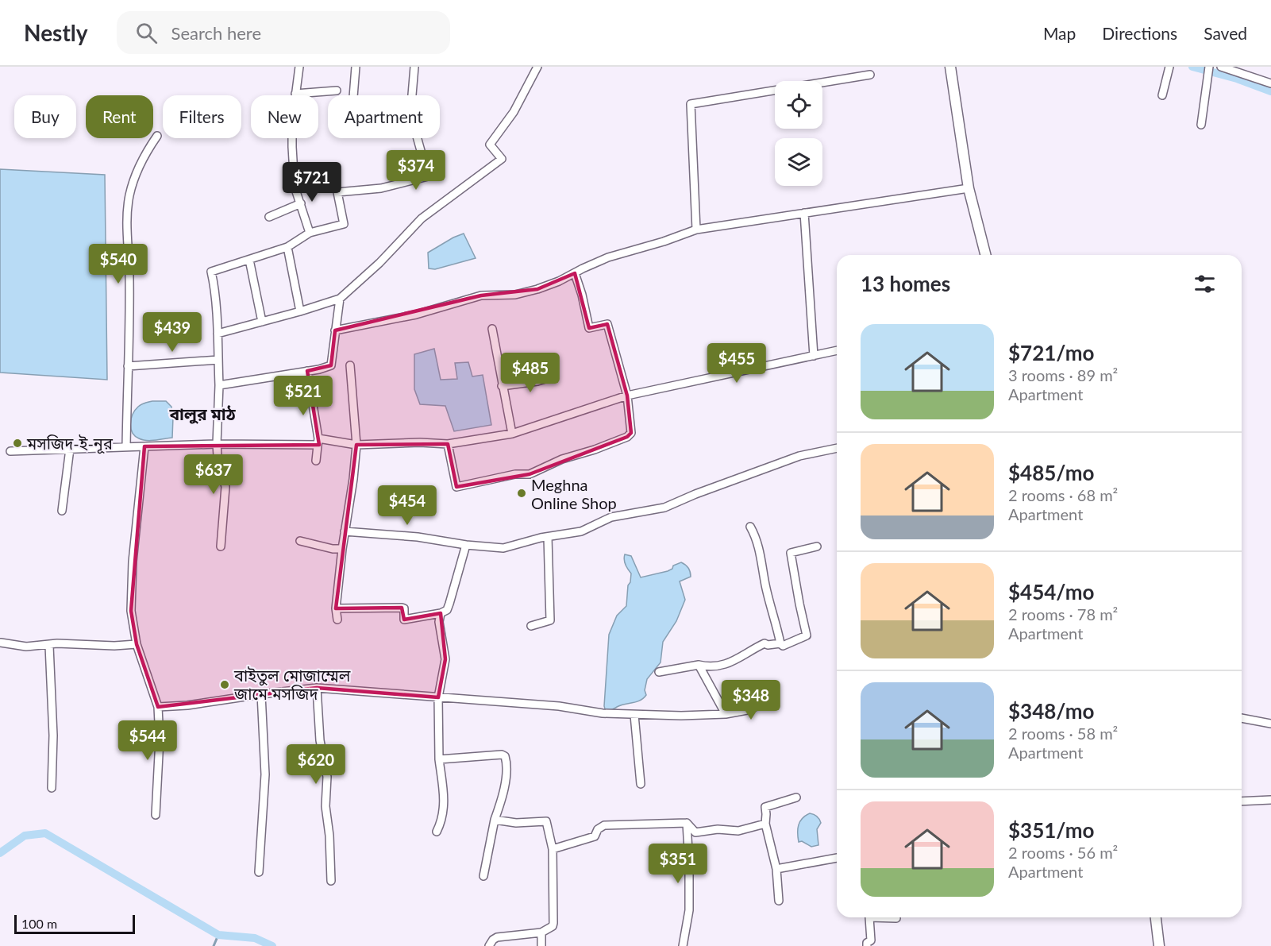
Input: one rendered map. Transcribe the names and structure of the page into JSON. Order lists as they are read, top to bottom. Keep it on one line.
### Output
{"districts":["বালুর মাঠ"],"places":["মসজিদ-ই-নূর","Meghna Online Shop","বাইতুল মোজাম্মেল জামে মসজিদ"],"scale_bar":"100 m","page":{"header":"Nestly","search":"Search here","nav":["Map","Directions","Saved"],"chip":["Buy","Rent","Filters","New","Apartment"],"price":["$374","$721","$540","$439","$455","$485","$521","$637","$454","$348","$544","$620","$351"],"heading":"13 homes","list":[{"name":"$721/mo","note":"3 rooms · 89 m² · Apartment"},{"name":"$485/mo","note":"2 rooms · 68 m² · Apartment"},{"name":"$454/mo","note":"2 rooms · 78 m² · Apartment"},{"name":"$348/mo","note":"2 rooms · 58 m² · Apartment"},{"name":"$351/mo","note":"2 rooms · 56 m² · Apartment"}],"scale":"100 m"}}
